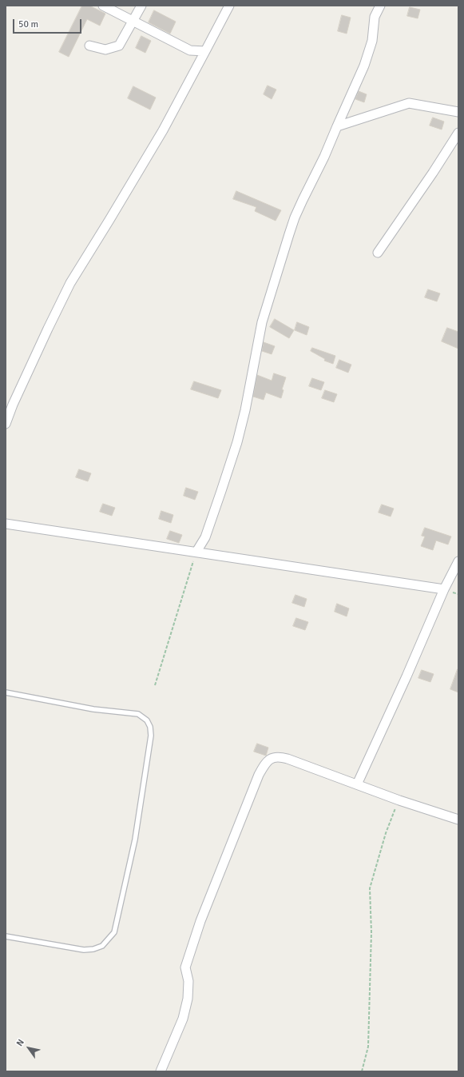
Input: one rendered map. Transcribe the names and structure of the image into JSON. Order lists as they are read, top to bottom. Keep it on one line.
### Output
{"scale_bar":"50 m","north":"top left"}
